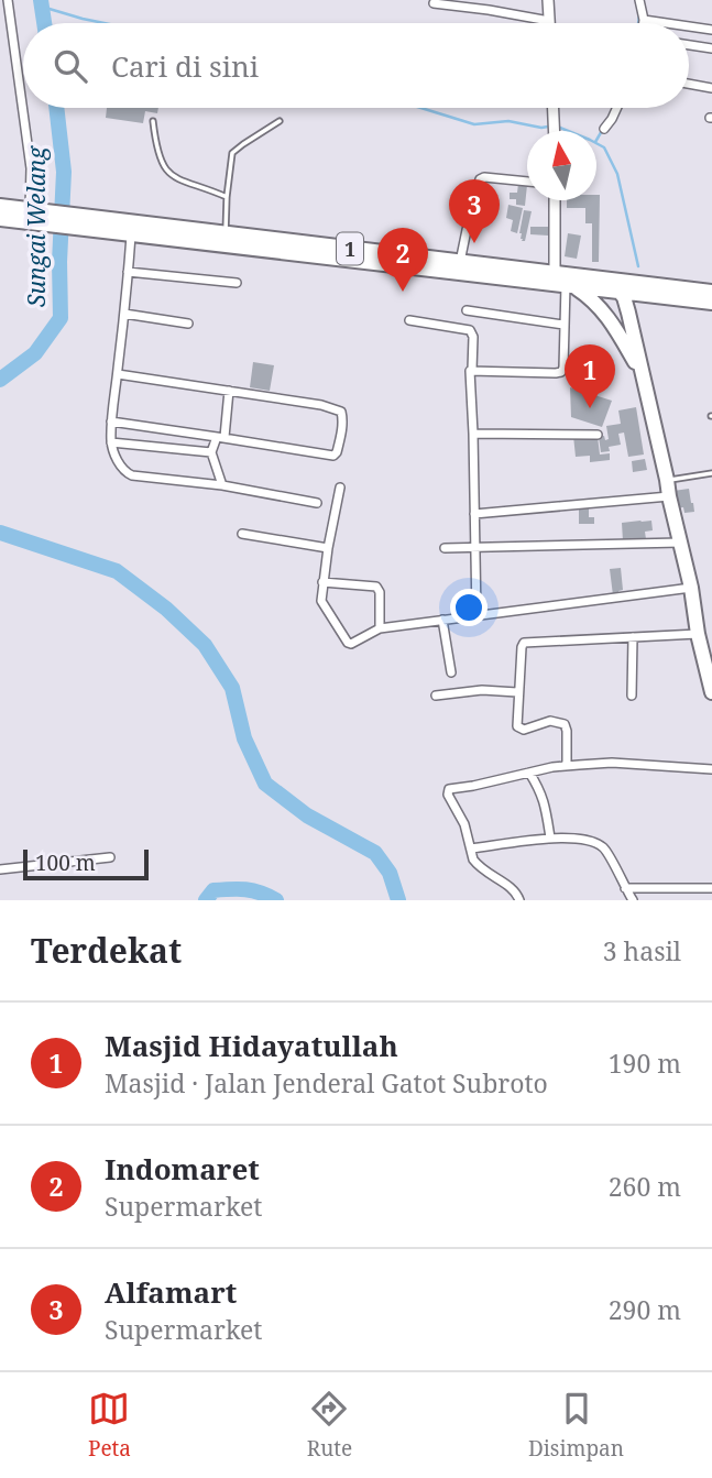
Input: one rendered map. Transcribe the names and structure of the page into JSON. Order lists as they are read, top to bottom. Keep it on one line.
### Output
{"streets":{"highway":["1"]},"water":["Sungai Welang"],"scale_bar":"100 m","north":"top","page":{"search":"Cari di sini","pins":["3","2","1"],"scale":"100 m","heading":["Terdekat","3 hasil"],"list":[{"mark":"1","name":"Masjid Hidayatullah","note":"Masjid · Jalan Jenderal Gatot Subroto","value":"190 m"},{"mark":"2","name":"Indomaret","note":"Supermarket","value":"260 m"},{"mark":"3","name":"Alfamart","note":"Supermarket","value":"290 m"}],"nav":["Peta","Rute","Disimpan"]}}
